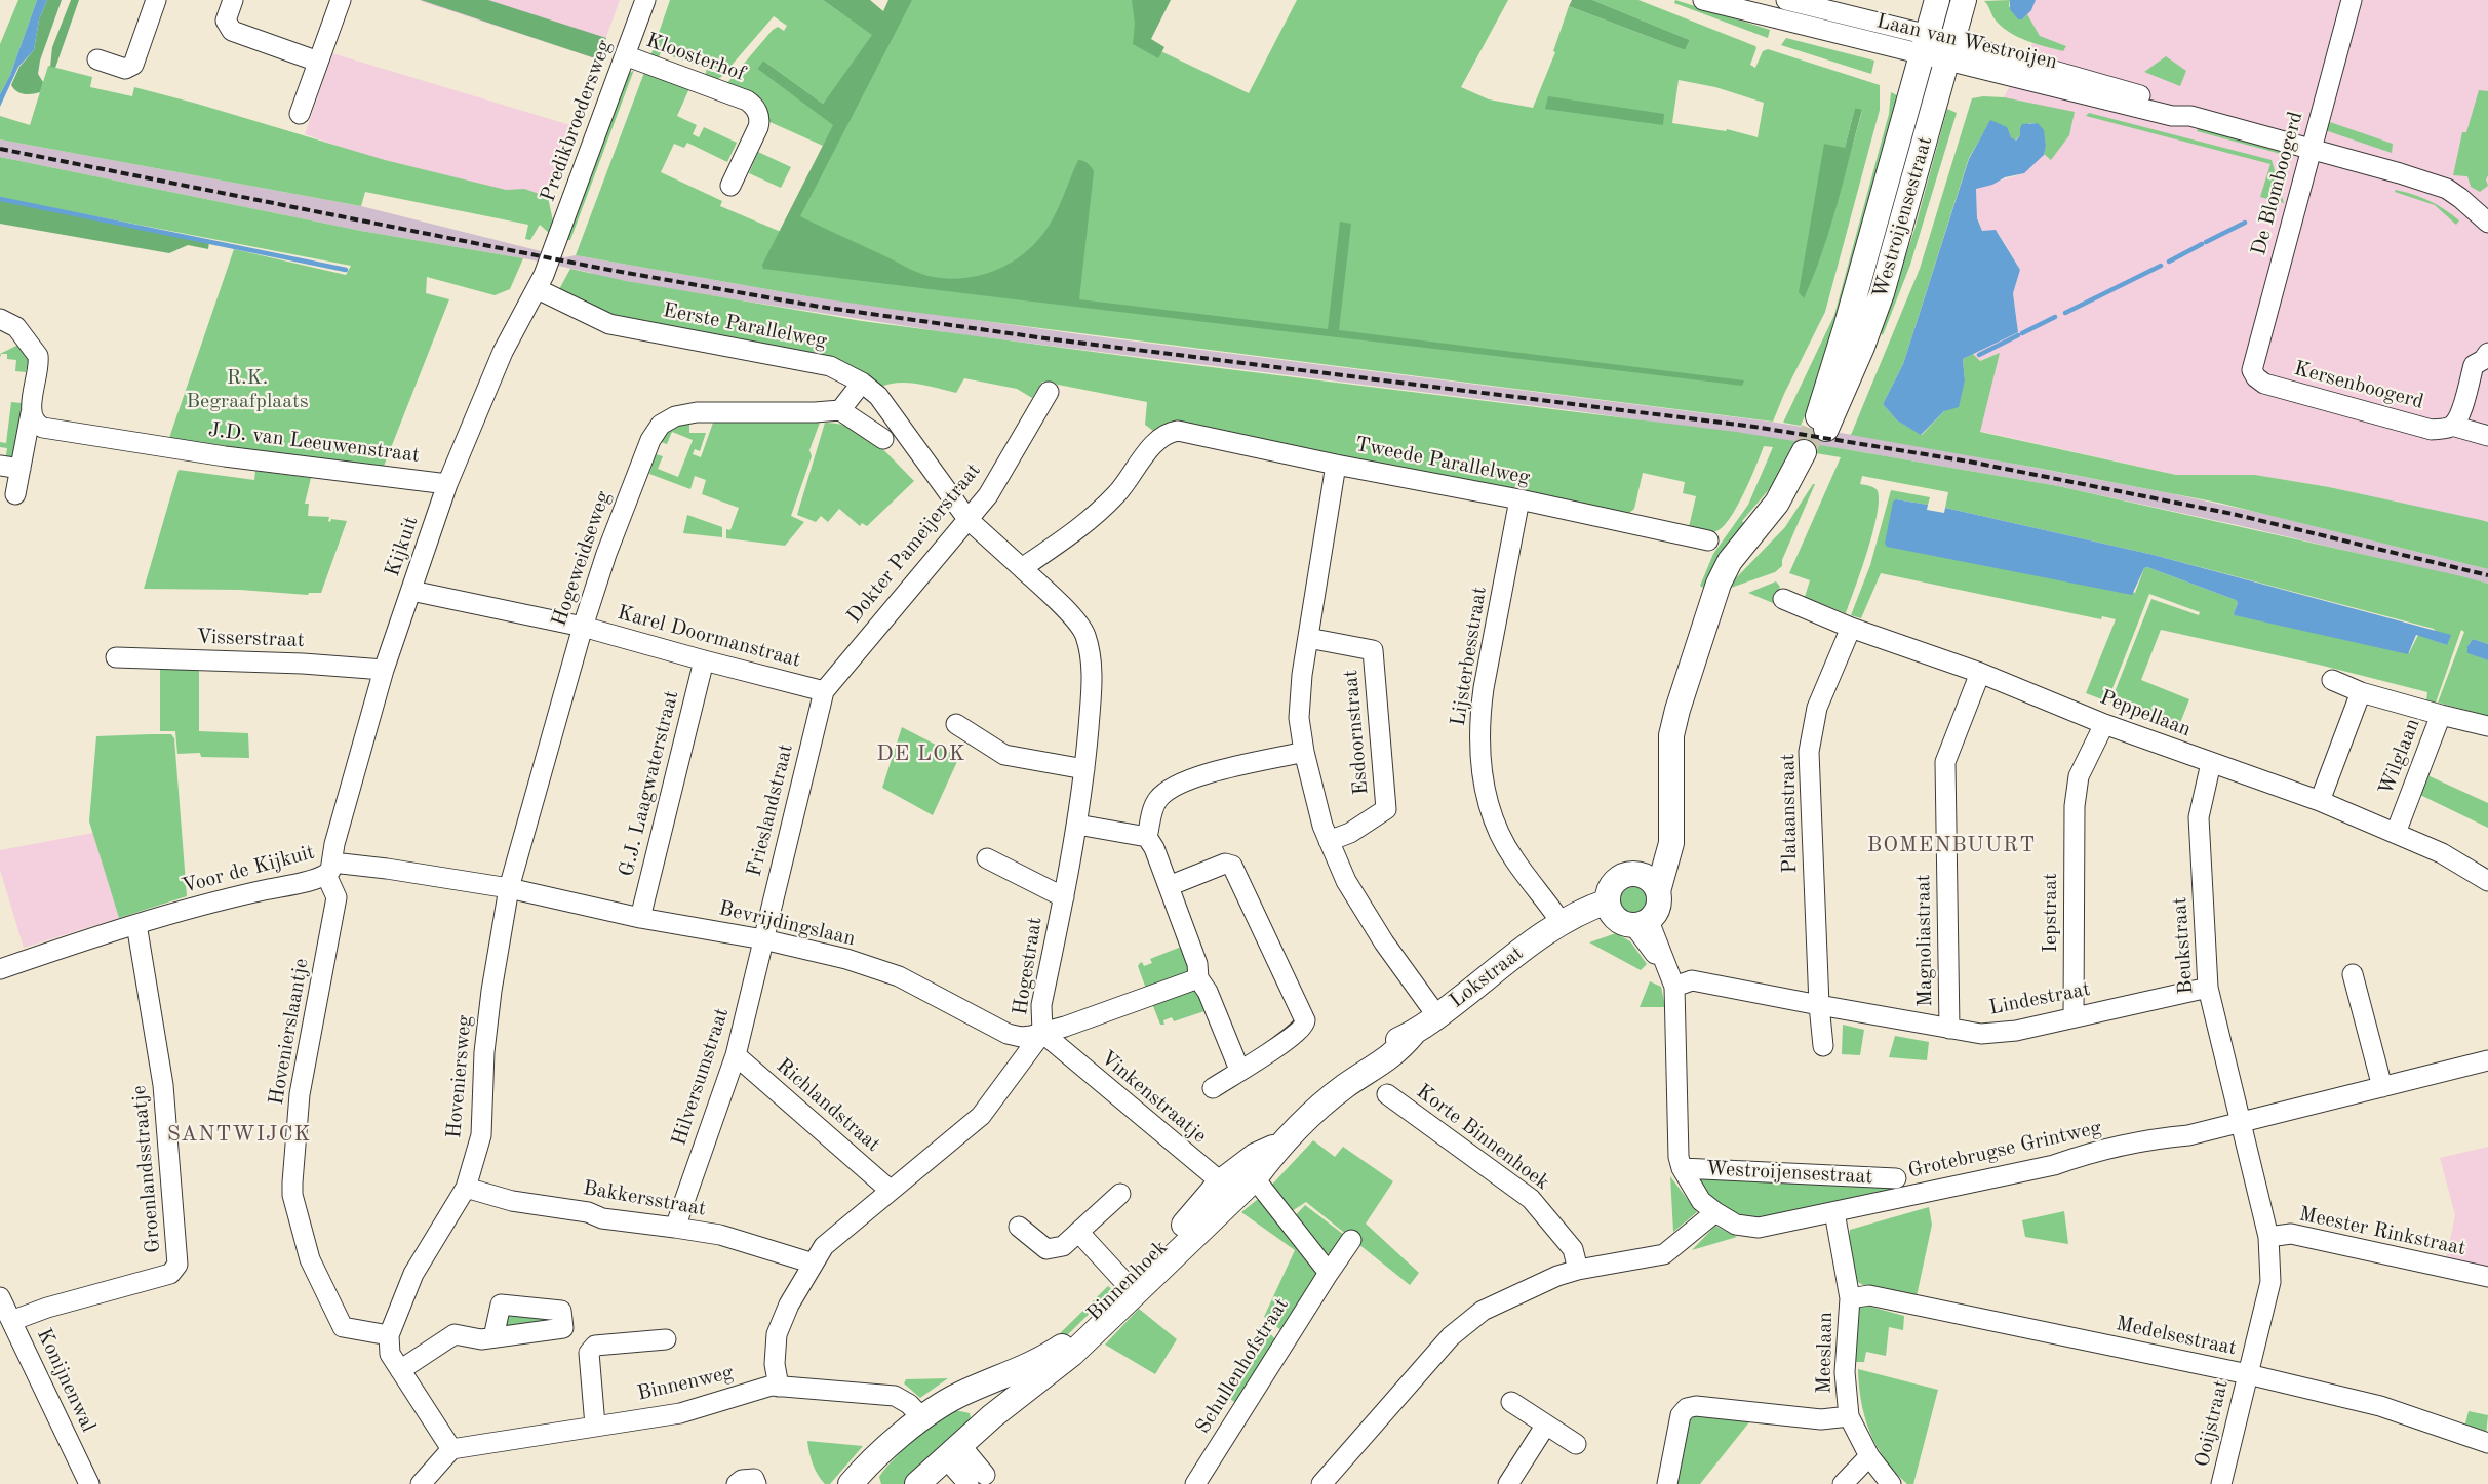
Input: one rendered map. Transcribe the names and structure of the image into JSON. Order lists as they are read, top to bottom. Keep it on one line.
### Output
{"streets":{"main road":["Westroijensestraat","Lokstraat","Binnenhoek"],"street":["Laan van Westroijen","Kloosterhof","Predikbroedersweg","De Blomboogerd","Eerste Parallelweg","Kersenboogerd","J.D. van Leeuwenstraat","Tweede Parallelweg","Dokter Pameijerstraat","Kijkuit","Hogeweidseweg","Karel Doormanstraat","Visserstraat","Lijsterbesstraat","Peppellaan","Esdoornstraat","Wilglaan","G.J. Laagwaterstraat","Frieslandstraat","Plataanstraat","Voor de Kijkuit","Iepstraat","Bevrijdingslaan","Magnoliastraat","Beukstraat","Hogestraat","Lindestraat","Hovenierslaantje","Hoveniersweg","Hilversumstraat","Vinkenstraatje","Richlandstraat","Korte Binnenhoek","Grotebrugse Grintweg","Groenlandsstraatje","Bakkersstraat","Meester Rinkstraat","Medelsestraat","Meeslaan","Schullenhofstraat","Konijnenwal","Binnenweg","Ooijstraat"]},"crossings":[["Laan van Westroijen","De Blomboogerd"],["Laan van Westroijen","Westroijensestraat"],["Kloosterhof","Predikbroedersweg"],["Predikbroedersweg","Kijkuit"],["De Blomboogerd","Kersenboogerd"],["Westroijensestraat","Lindestraat"],["Westroijensestraat","Grotebrugse Grintweg"],["Eerste Parallelweg","Dokter Pameijerstraat"],["Eerste Parallelweg","Kijkuit"],["J.D. van Leeuwenstraat","Kijkuit"],["Tweede Parallelweg","Lijsterbesstraat"],["Tweede Parallelweg","Hogestraat"],["Dokter Pameijerstraat","Karel Doormanstraat"],["Dokter Pameijerstraat","Frieslandstraat"],["Kijkuit","Karel Doormanstraat"],["Kijkuit","Visserstraat"],["Kijkuit","Voor de Kijkuit"],["Kijkuit","Hovenierslaantje"],["Hogeweidseweg","Karel Doormanstraat"],["Hogeweidseweg","Voor de Kijkuit"],["Hogeweidseweg","Bevrijdingslaan"],["Hogeweidseweg","Hoveniersweg"],["Karel Doormanstraat","G.J. Laagwaterstraat"],["Karel Doormanstraat","Frieslandstraat"],["Lijsterbesstraat","Lokstraat"],["Peppellaan","Wilglaan"],["Peppellaan","Plataanstraat"],["Peppellaan","Iepstraat"],["Peppellaan","Magnoliastraat"],["Peppellaan","Beukstraat"],["G.J. Laagwaterstraat","Bevrijdingslaan"],["Frieslandstraat","Bevrijdingslaan"],["Frieslandstraat","Hilversumstraat"],["Plataanstraat","Lindestraat"],["Voor de Kijkuit","Bevrijdingslaan"],["Voor de Kijkuit","Hovenierslaantje"],["Voor de Kijkuit","Hoveniersweg"],["Voor de Kijkuit","Groenlandsstraatje"],["Iepstraat","Lindestraat"],["Bevrijdingslaan","Hogestraat"],["Bevrijdingslaan","Hoveniersweg"],["Bevrijdingslaan","Hilversumstraat"],["Bevrijdingslaan","Vinkenstraatje"],["Magnoliastraat","Lindestraat"],["Beukstraat","Lindestraat"],["Beukstraat","Grotebrugse Grintweg"],["Beukstraat","Meester Rinkstraat"],["Beukstraat","Ooijstraat"],["Hogestraat","Vinkenstraatje"],["Hogestraat","Richlandstraat"],["Hogestraat","Bakkersstraat"],["Hogestraat","Binnenweg"],["Lokstraat","Binnenhoek"],["Hovenierslaantje","Hoveniersweg"],["Hoveniersweg","Bakkersstraat"],["Hilversumstraat","Richlandstraat"],["Hilversumstraat","Bakkersstraat"],["Vinkenstraatje","Binnenhoek"],["Grotebrugse Grintweg","Meeslaan"],["Groenlandsstraatje","Konijnenwal"],["Meester Rinkstraat","Ooijstraat"],["Binnenhoek","Binnenweg"],["Medelsestraat","Meeslaan"],["Medelsestraat","Ooijstraat"]],"districts":["DE LOK","BOMENBUURT","SANTWIJCK"],"parks":["R.K. Begraafplaats"]}
